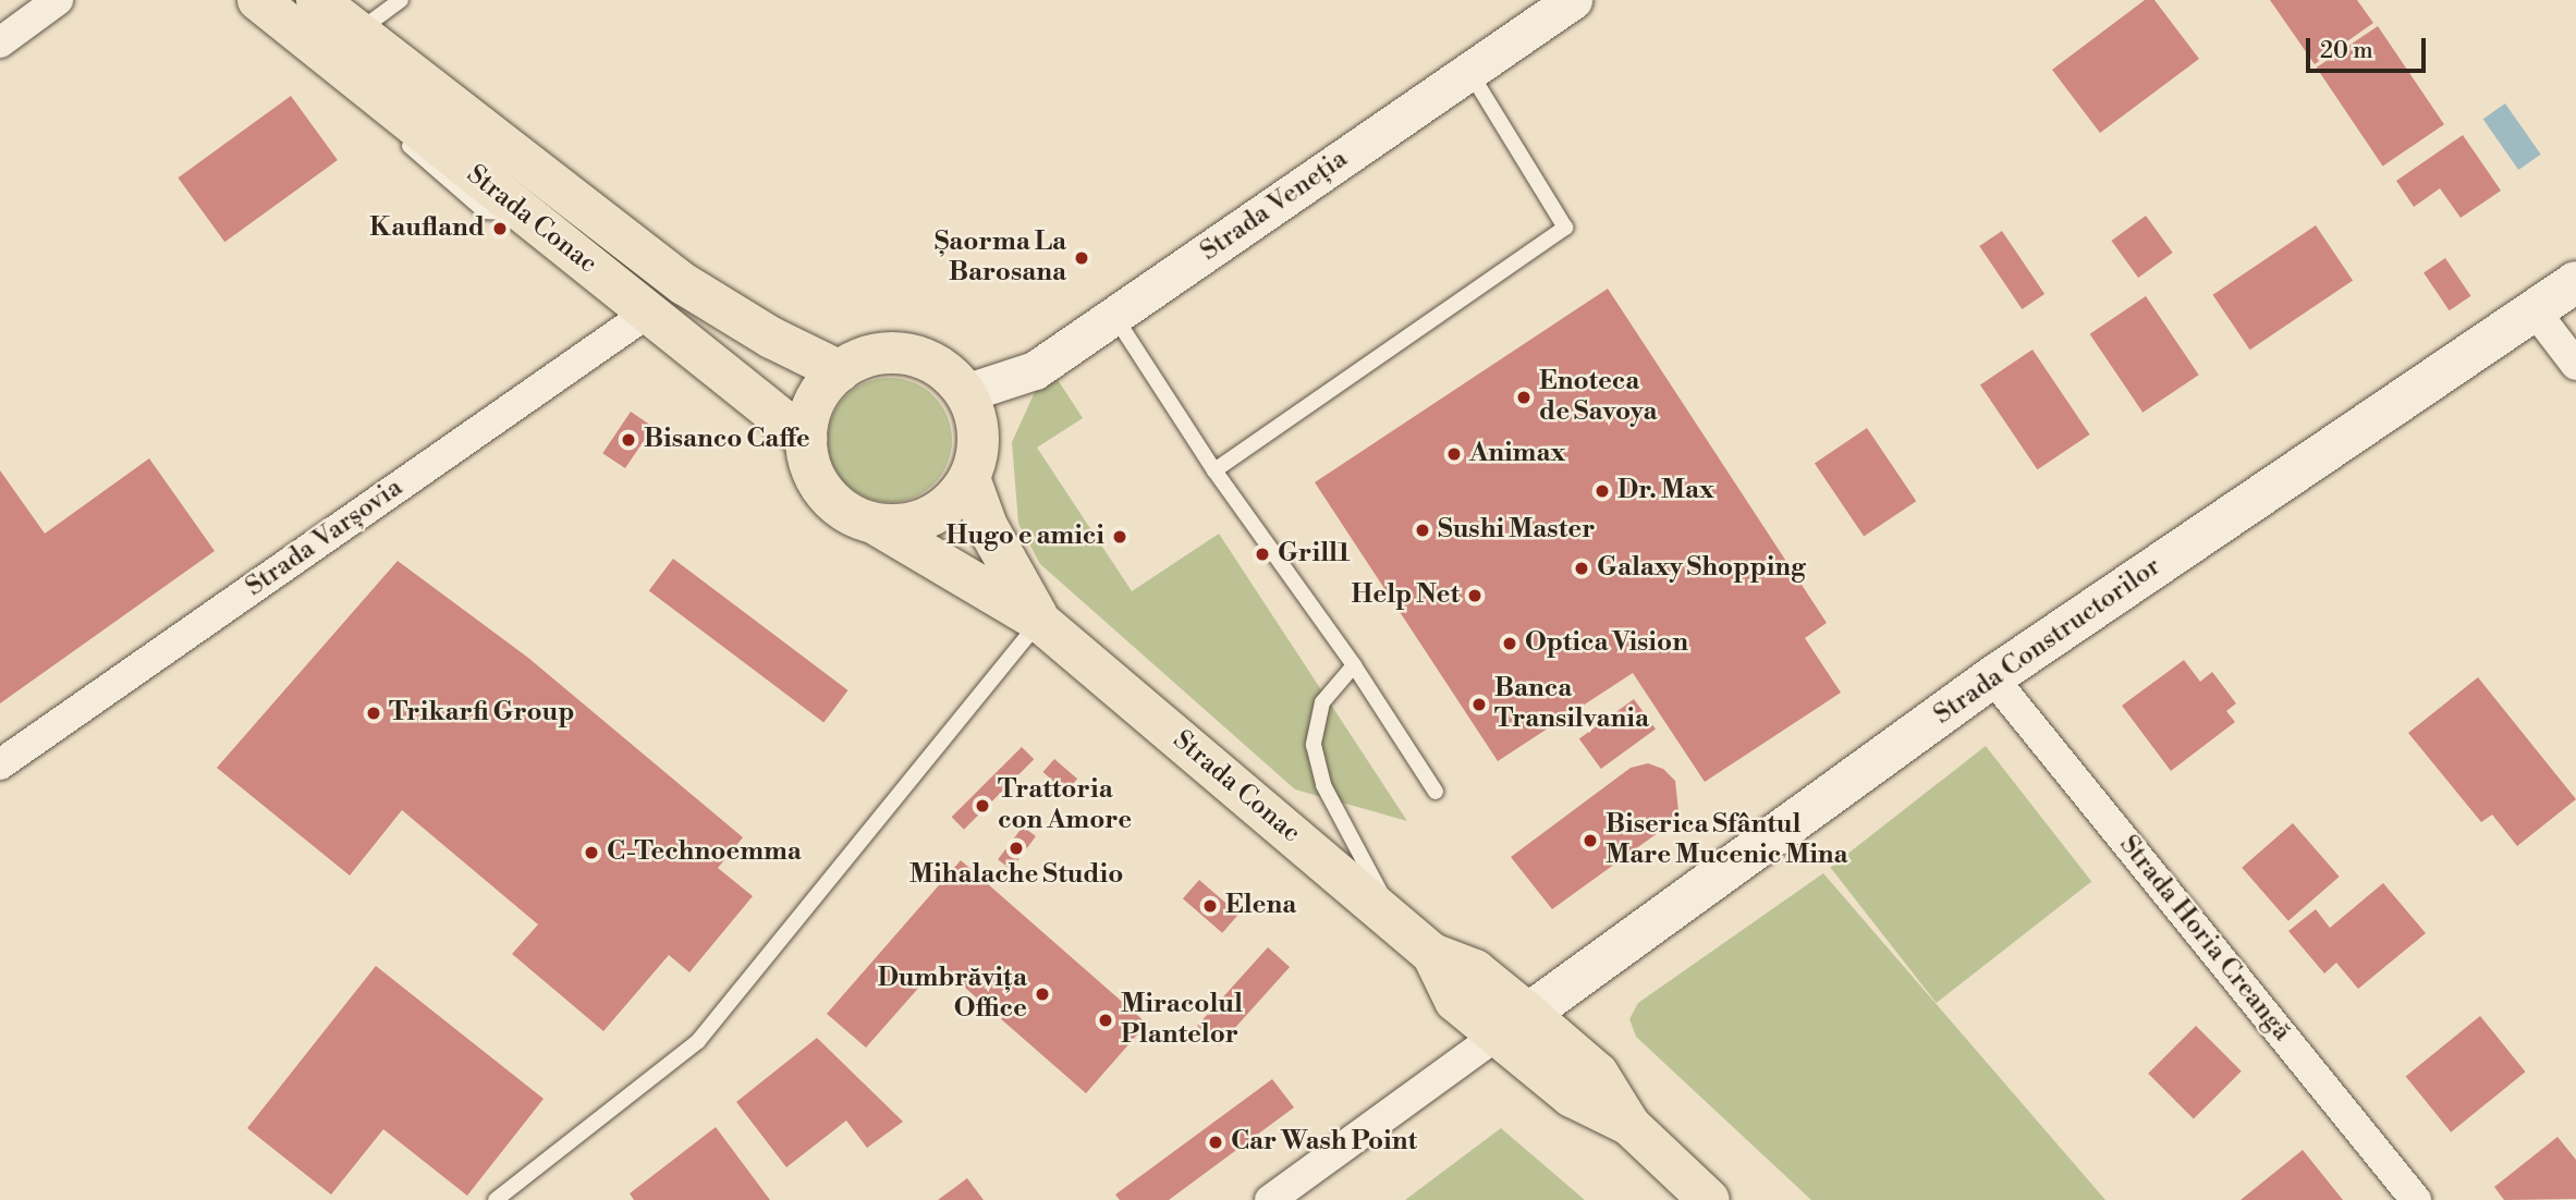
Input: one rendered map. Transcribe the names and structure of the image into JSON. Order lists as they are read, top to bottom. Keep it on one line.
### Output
{"streets":{"main road":["Strada Conac","Strada Constructorilor"],"street":["Strada Veneția","Strada Varșovia","Strada Horia Creangă"]},"crossings":[["Strada Veneția","Strada Conac"],["Strada Conac","Strada Varșovia"],["Strada Conac","Strada Constructorilor"],["Strada Constructorilor","Strada Horia Creangă"]],"places":["Kaufland","Șaorma La Barosana","Enoteca de Savoya","Bisanco Caffe","Animax","Dr. Max","Sushi Master","Hugo e amici","Grill1","Galaxy Shopping","Help Net","Optica Vision","Banca Transilvania","Trikarfi Group","Trattoria con Amore","Biserica Sfântul Mare Mucenic Mina","Mihalache Studio","C-Technoemma","Elena","Dumbrăvița Office","Miracolul Plantelor","Car Wash Point"],"scale_bar":"20 m"}
